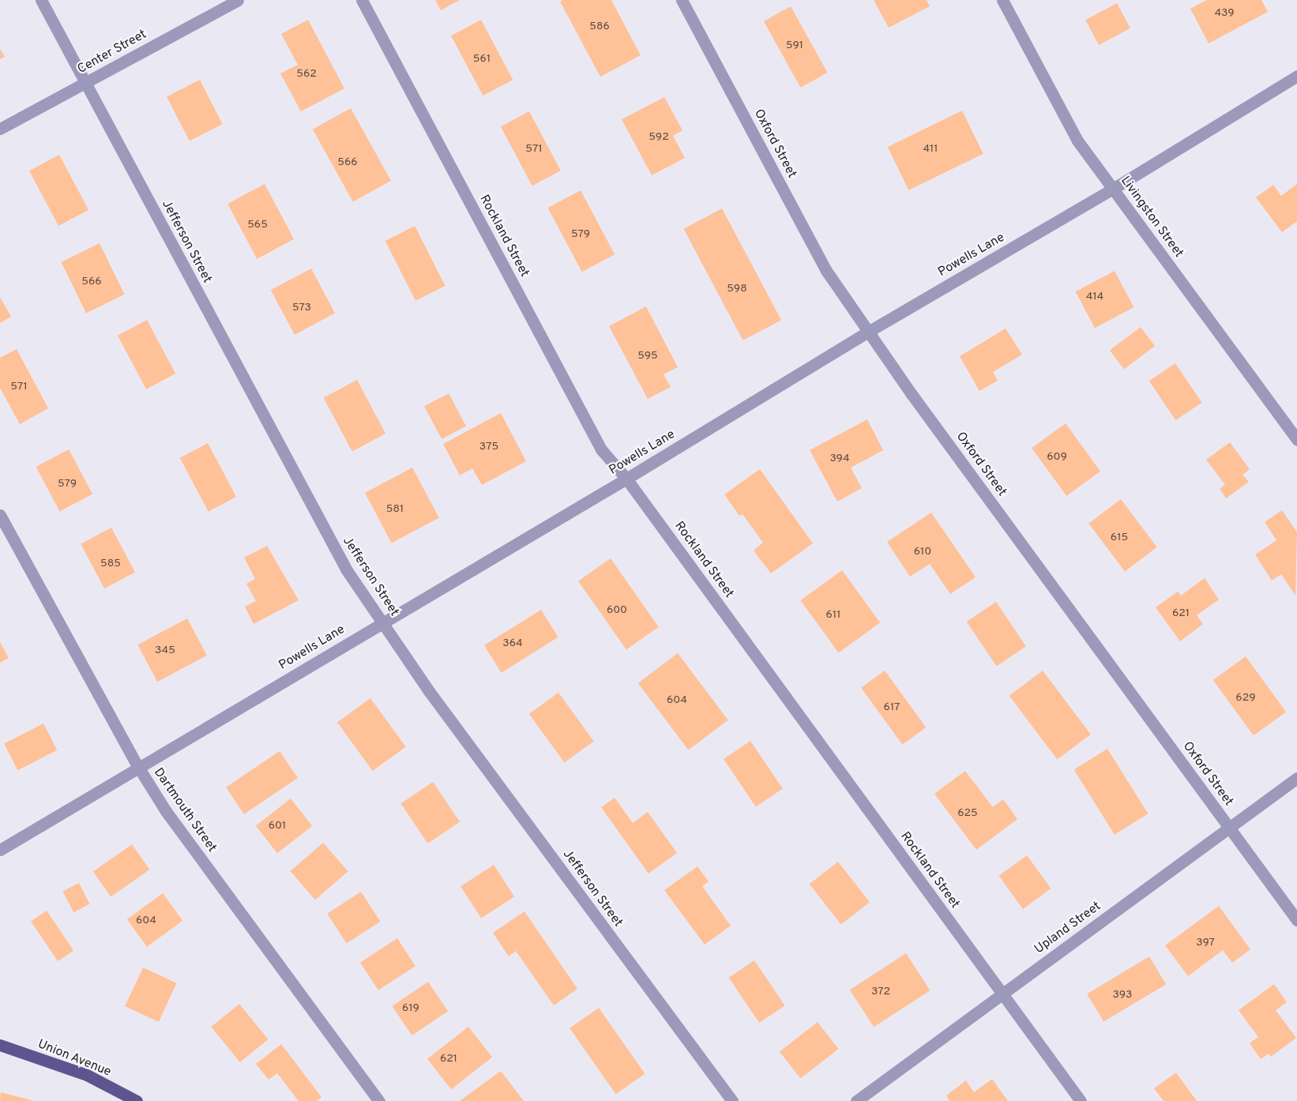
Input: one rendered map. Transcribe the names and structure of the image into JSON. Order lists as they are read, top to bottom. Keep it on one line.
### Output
{"streets":{"main road":["Union Avenue"],"street":["Center Street","Oxford Street","Livingston Street","Rockland Street","Jefferson Street","Powells Lane","Dartmouth Street","Upland Street"]},"crossings":[["Center Street","Jefferson Street"],["Oxford Street","Powells Lane"],["Oxford Street","Upland Street"],["Livingston Street","Powells Lane"],["Rockland Street","Powells Lane"],["Rockland Street","Upland Street"],["Jefferson Street","Powells Lane"],["Powells Lane","Dartmouth Street"]],"house_numbers":["439","586","591","561","562","592","571","411","566","565","579","566","598","414","573","595","571","375","609","394","579","581","615","610","585","600","621","611","364","345","629","604","617","625","601","604","397","372","393","619","621"]}
